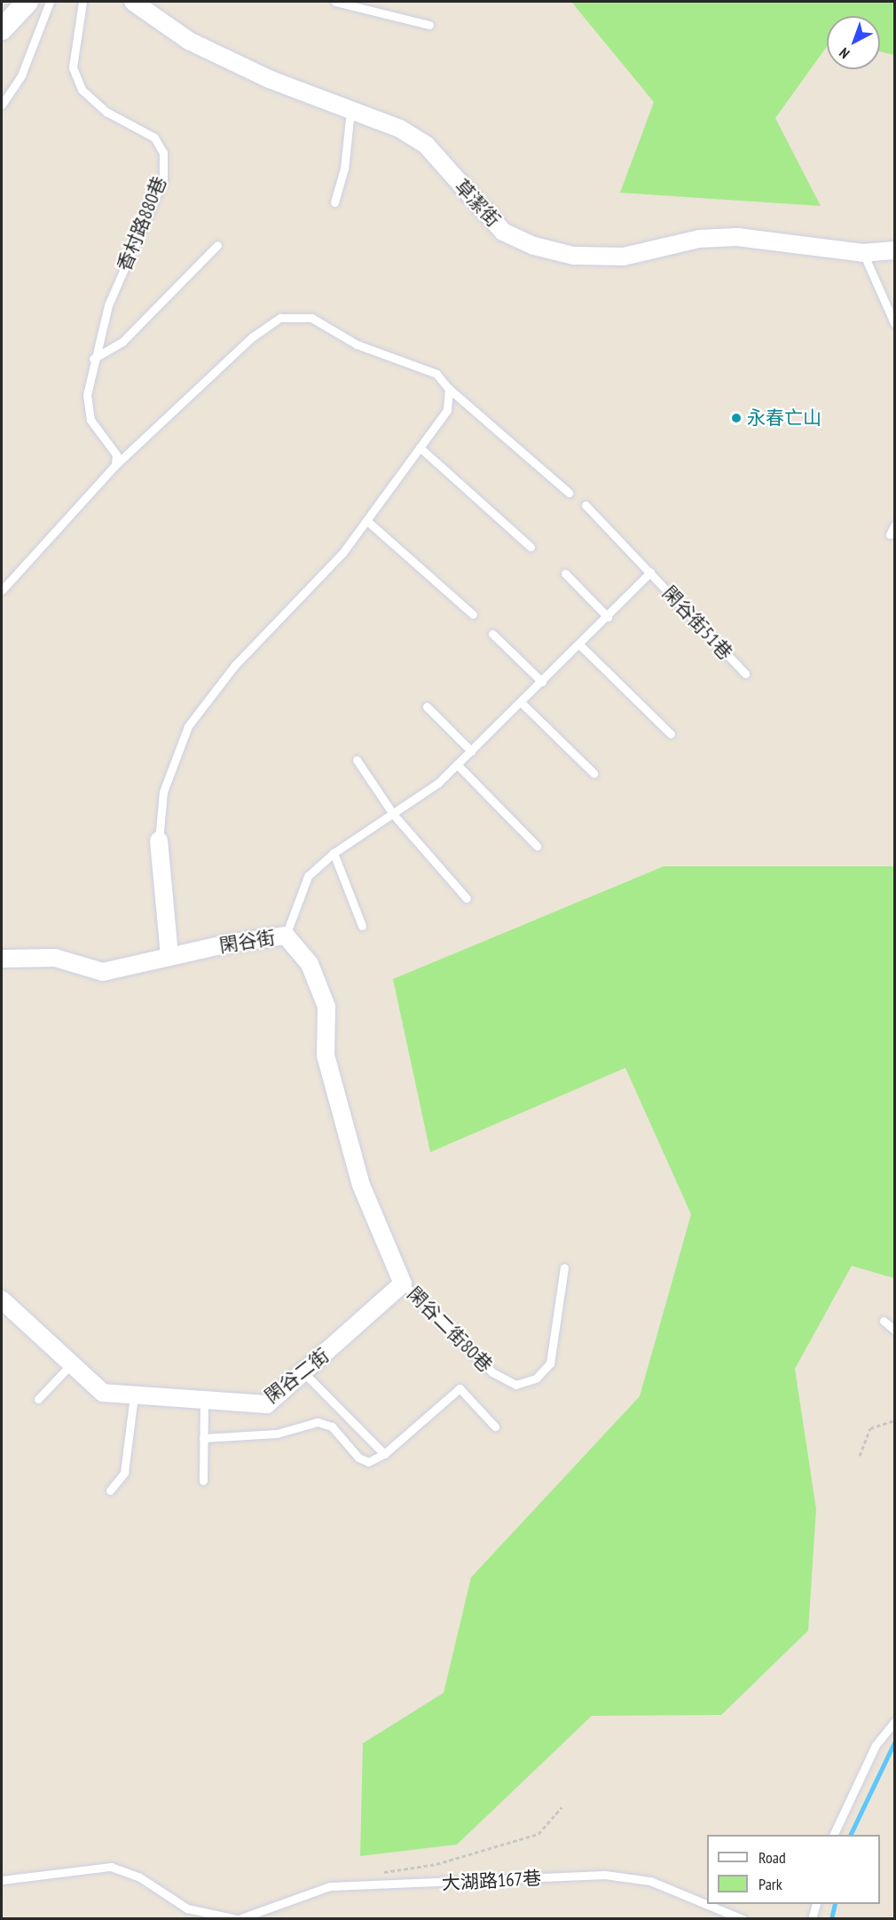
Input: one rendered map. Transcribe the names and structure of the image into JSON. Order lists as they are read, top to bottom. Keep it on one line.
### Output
{"streets":{"street":["草潔街","閑谷街","閑谷二街"],"lane":["香村路880巷","閑谷街51巷","閑谷二街80巷","大湖路167巷"]},"crossings":[["閑谷街51巷","閑谷街"],["閑谷街","閑谷二街80巷"],["閑谷街","閑谷二街"],["閑谷二街80巷","閑谷二街"]],"places":["永春亡山"],"legend":["Road","Park"],"north":"bottom left"}
